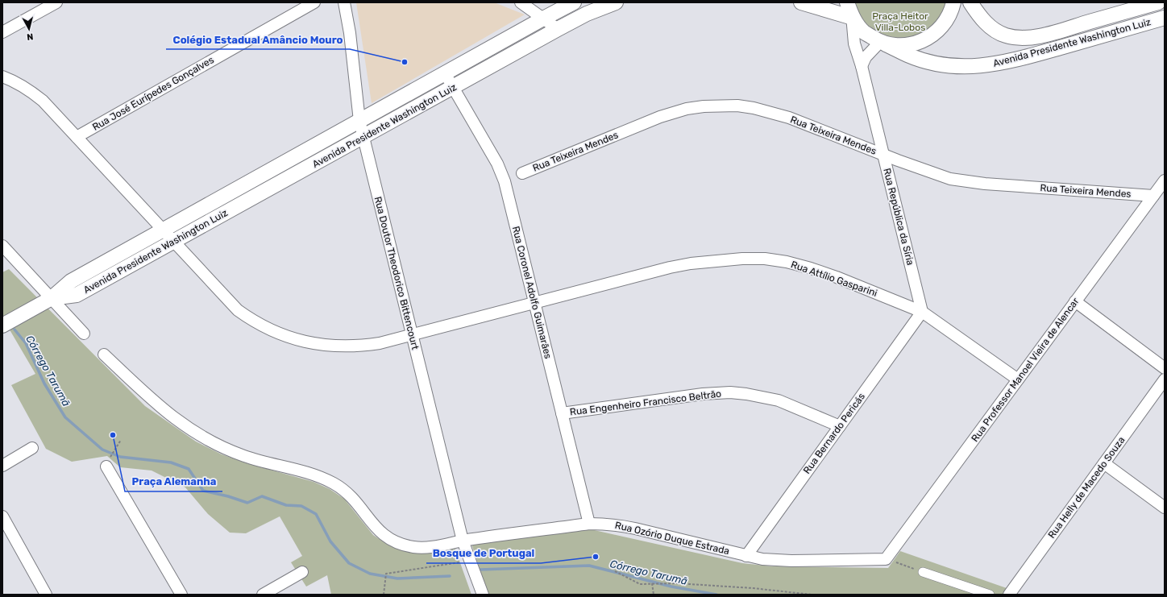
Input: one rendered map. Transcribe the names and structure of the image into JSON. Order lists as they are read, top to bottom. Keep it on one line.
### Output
{"streets":{"street":["Avenida Presidente Washington Luiz","Rua José Eurípedes Gonçalves","Rua Teixeira Mendes","Rua República da Síria","Rua Doutor Theodorico Bittencourt","Rua Attílio Gasparini","Rua Coronel Adolfo Guimarães","Rua Professor Manoel Vieira de Alencar","Rua Engenheiro Francisco Beltrão","Rua Bernardo Pericás","Rua Helly de Macedo Souza","Rua Ozório Duque Estrada"]},"crossings":[["Avenida Presidente Washington Luiz","Rua República da Síria"],["Avenida Presidente Washington Luiz","Rua Doutor Theodorico Bittencourt"],["Avenida Presidente Washington Luiz","Rua Attílio Gasparini"],["Avenida Presidente Washington Luiz","Rua Coronel Adolfo Guimarães"],["Rua José Eurípedes Gonçalves","Rua Attílio Gasparini"],["Rua Teixeira Mendes","Rua República da Síria"],["Rua Teixeira Mendes","Rua Professor Manoel Vieira de Alencar"],["Rua República da Síria","Rua Attílio Gasparini"],["Rua República da Síria","Rua Bernardo Pericás"],["Rua Doutor Theodorico Bittencourt","Rua Attílio Gasparini"],["Rua Doutor Theodorico Bittencourt","Rua Ozório Duque Estrada"],["Rua Attílio Gasparini","Rua Coronel Adolfo Guimarães"],["Rua Attílio Gasparini","Rua Professor Manoel Vieira de Alencar"],["Rua Attílio Gasparini","Rua Bernardo Pericás"],["Rua Coronel Adolfo Guimarães","Rua Engenheiro Francisco Beltrão"],["Rua Coronel Adolfo Guimarães","Rua Ozório Duque Estrada"],["Rua Professor Manoel Vieira de Alencar","Rua Ozório Duque Estrada"],["Rua Engenheiro Francisco Beltrão","Rua Bernardo Pericás"],["Rua Bernardo Pericás","Rua Ozório Duque Estrada"]],"water":["Córrego Tarumã"],"parks":["Praça Heitor Villa-Lobos"],"places":["Colégio Estadual Amâncio Mouro","Praça Alemanha","Bosque de Portugal"],"north":"bottom"}
